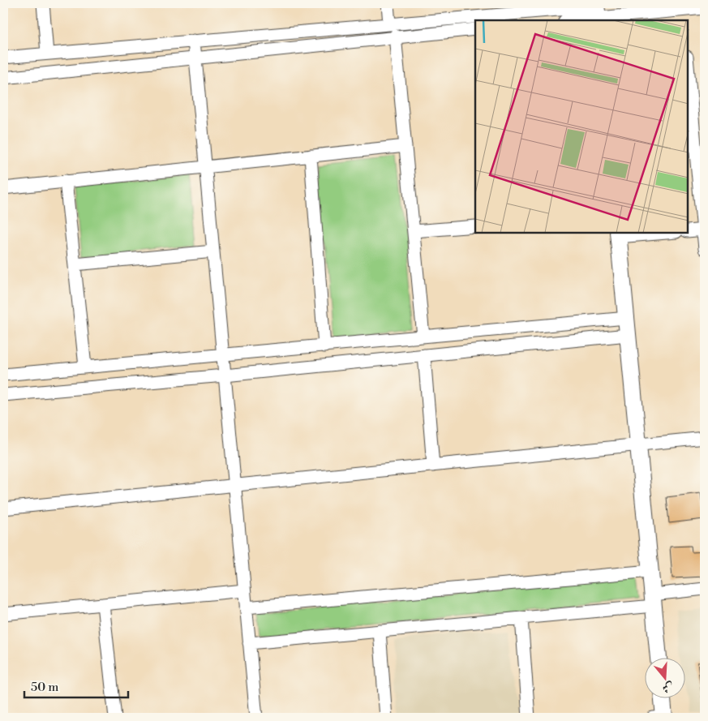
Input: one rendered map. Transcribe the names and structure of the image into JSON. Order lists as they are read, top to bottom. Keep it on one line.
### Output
{"scale_bar":"50 m","north":"bottom"}
